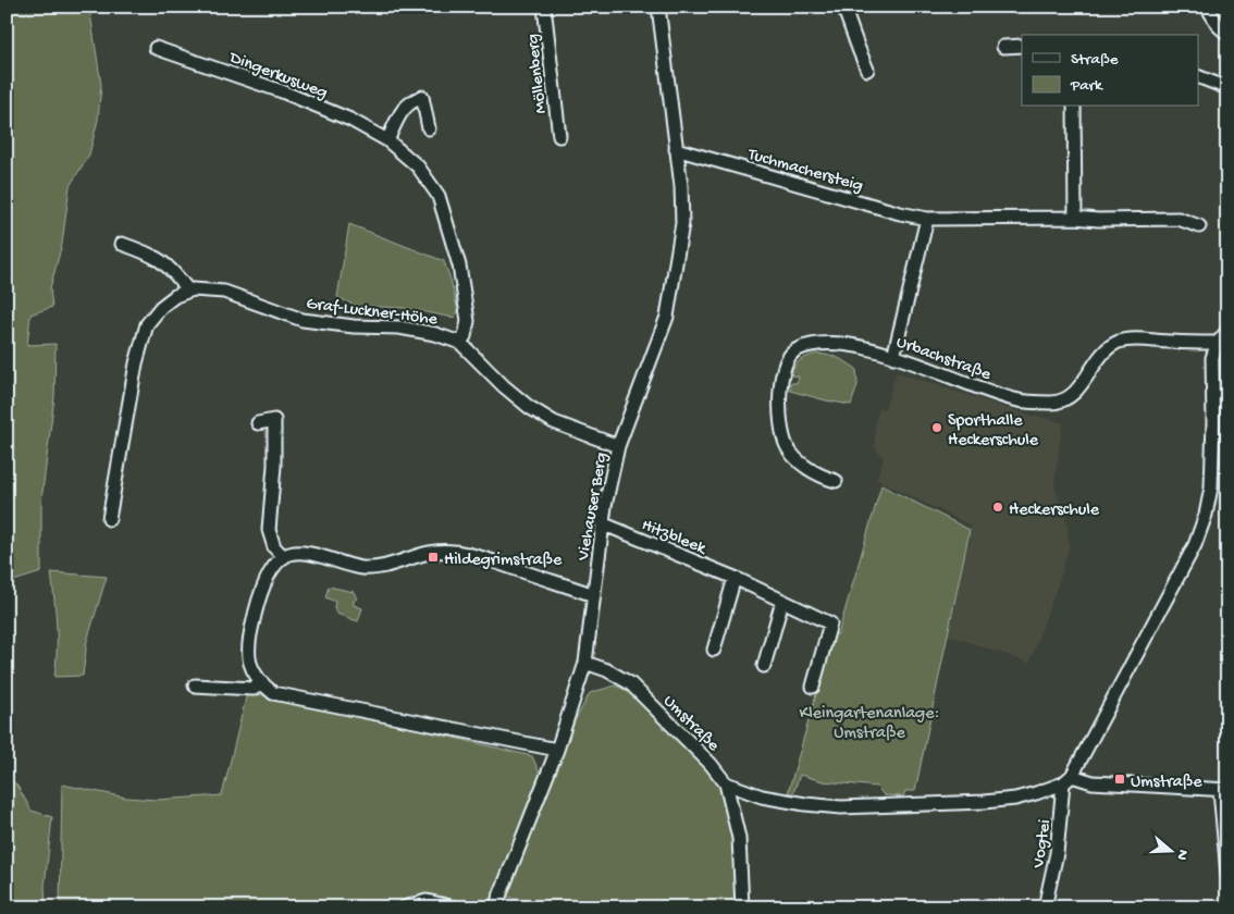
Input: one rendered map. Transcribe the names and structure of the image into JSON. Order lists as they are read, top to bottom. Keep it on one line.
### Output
{"streets":{"street":["Dingerkusweg","Möllenberg","Tuchmachersteig","Graf-Luckner-Höhe","Urbachstraße","Viehauser Berg","Hitzbleek","Umstraße","Vogtei"]},"crossings":[["Dingerkusweg","Graf-Luckner-Höhe"],["Tuchmachersteig","Viehauser Berg"],["Graf-Luckner-Höhe","Viehauser Berg"],["Viehauser Berg","Hitzbleek"],["Viehauser Berg","Umstraße"]],"parks":["Kleingartenanlage: Umstraße"],"places":{"other":["Sporthalle Heckerschule","Heckerschule"],"transit":["Hildegrimstraße","Umstraße"]},"legend":["Straße","Park"],"north":"right"}
